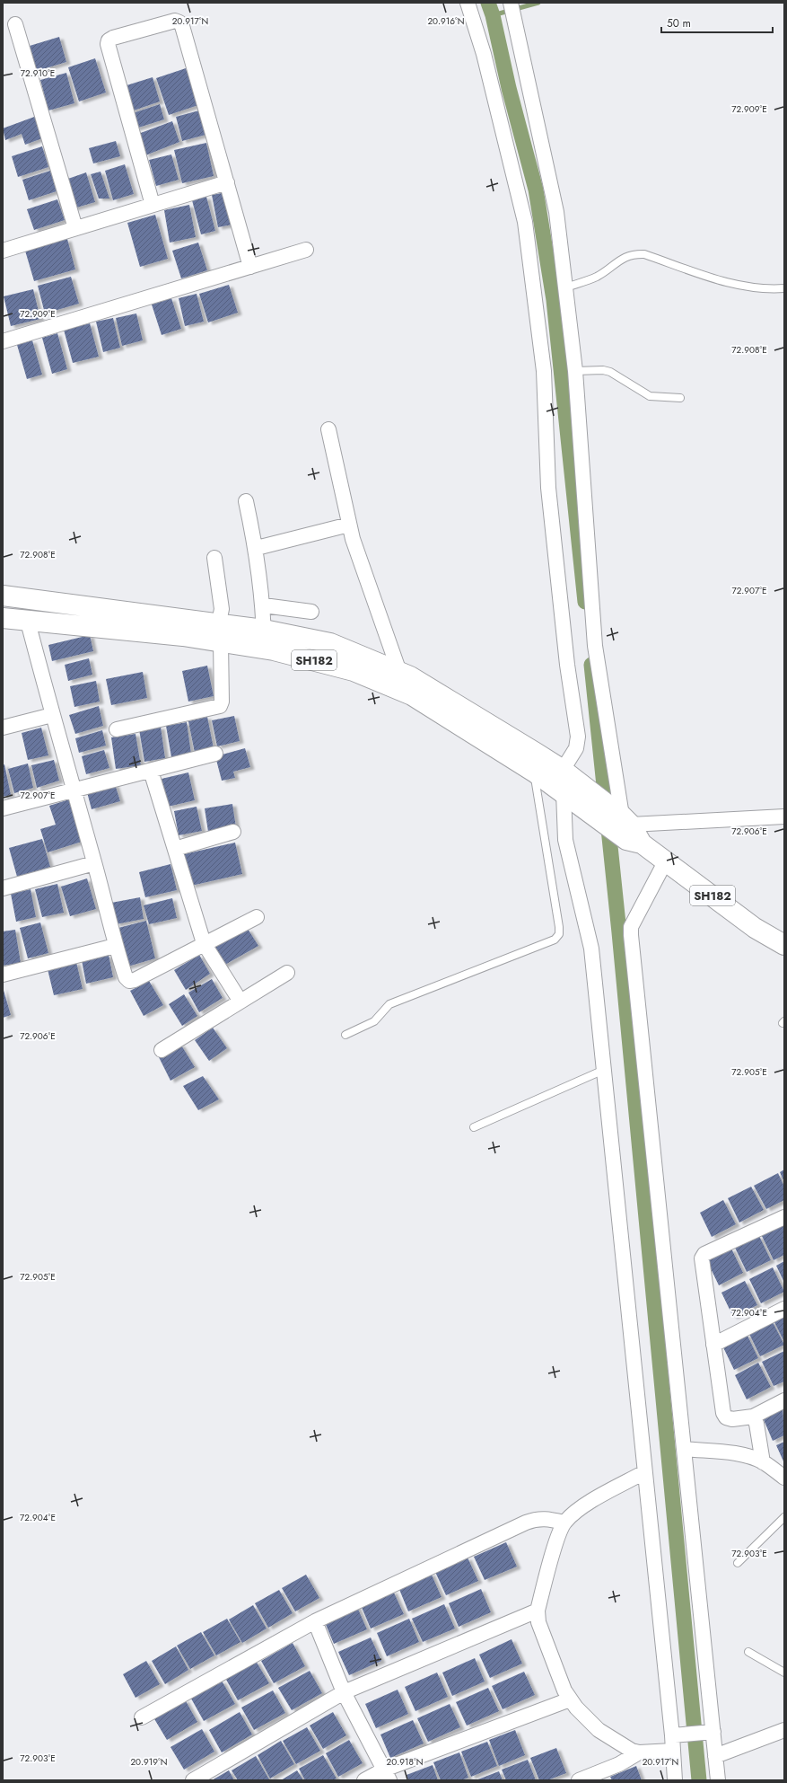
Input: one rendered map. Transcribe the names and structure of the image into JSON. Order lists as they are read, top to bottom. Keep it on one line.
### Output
{"streets":{"main road":["SH182"]},"scale_bar":"50 m","coordinates":["20.917°N","20.916°N","72.910°E","72.909°E","72.908°E","72.907°E","72.906°E","72.905°E","72.904°E","72.903°E","20.919°N","20.918°N"]}
